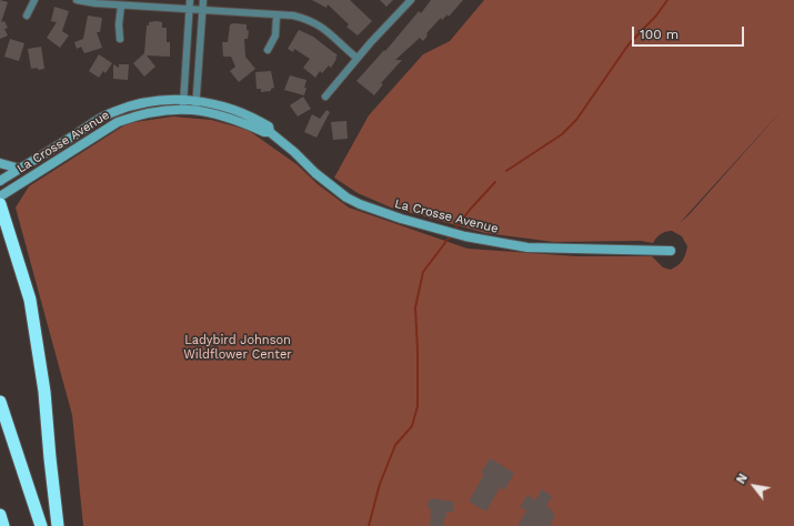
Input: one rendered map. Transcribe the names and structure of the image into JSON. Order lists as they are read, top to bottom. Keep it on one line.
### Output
{"streets":{"street":["La Crosse Avenue"]},"parks":["Ladybird Johnson Wildflower Center"],"scale_bar":"100 m","north":"top left"}
